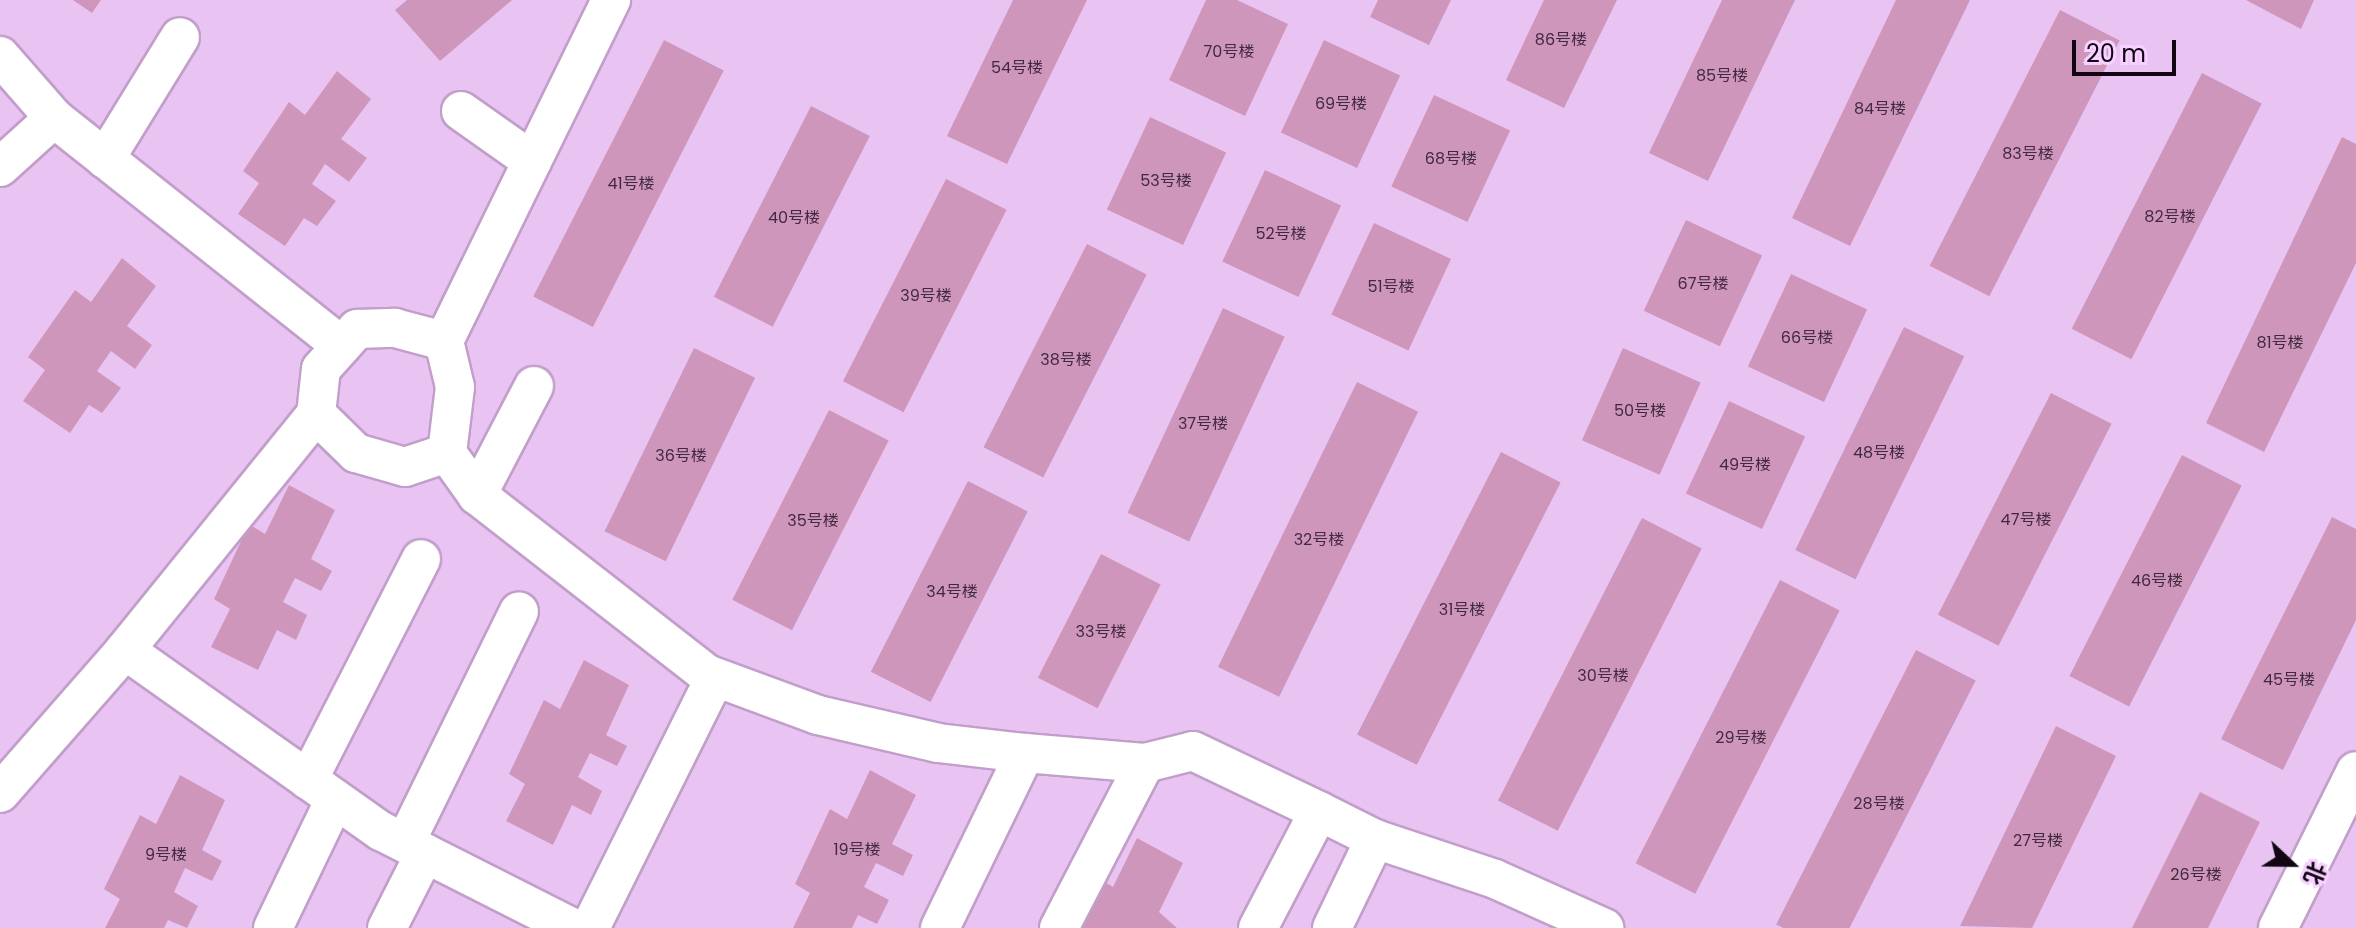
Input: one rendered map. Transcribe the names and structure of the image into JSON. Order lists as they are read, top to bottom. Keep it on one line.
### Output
{"house_numbers":["86号楼","70号楼","54号楼","85号楼","69号楼","84号楼","83号楼","68号楼","53号楼","41号楼","82号楼","40号楼","52号楼","67号楼","51号楼","39号楼","66号楼","81号楼","38号楼","50号楼","37号楼","48号楼","36号楼","49号楼","47号楼","35号楼","32号楼","46号楼","34号楼","31号楼","33号楼","30号楼","45号楼","29号楼","28号楼","27号楼","19号楼","9号楼","26号楼"],"scale_bar":"20 m","north":"right"}
